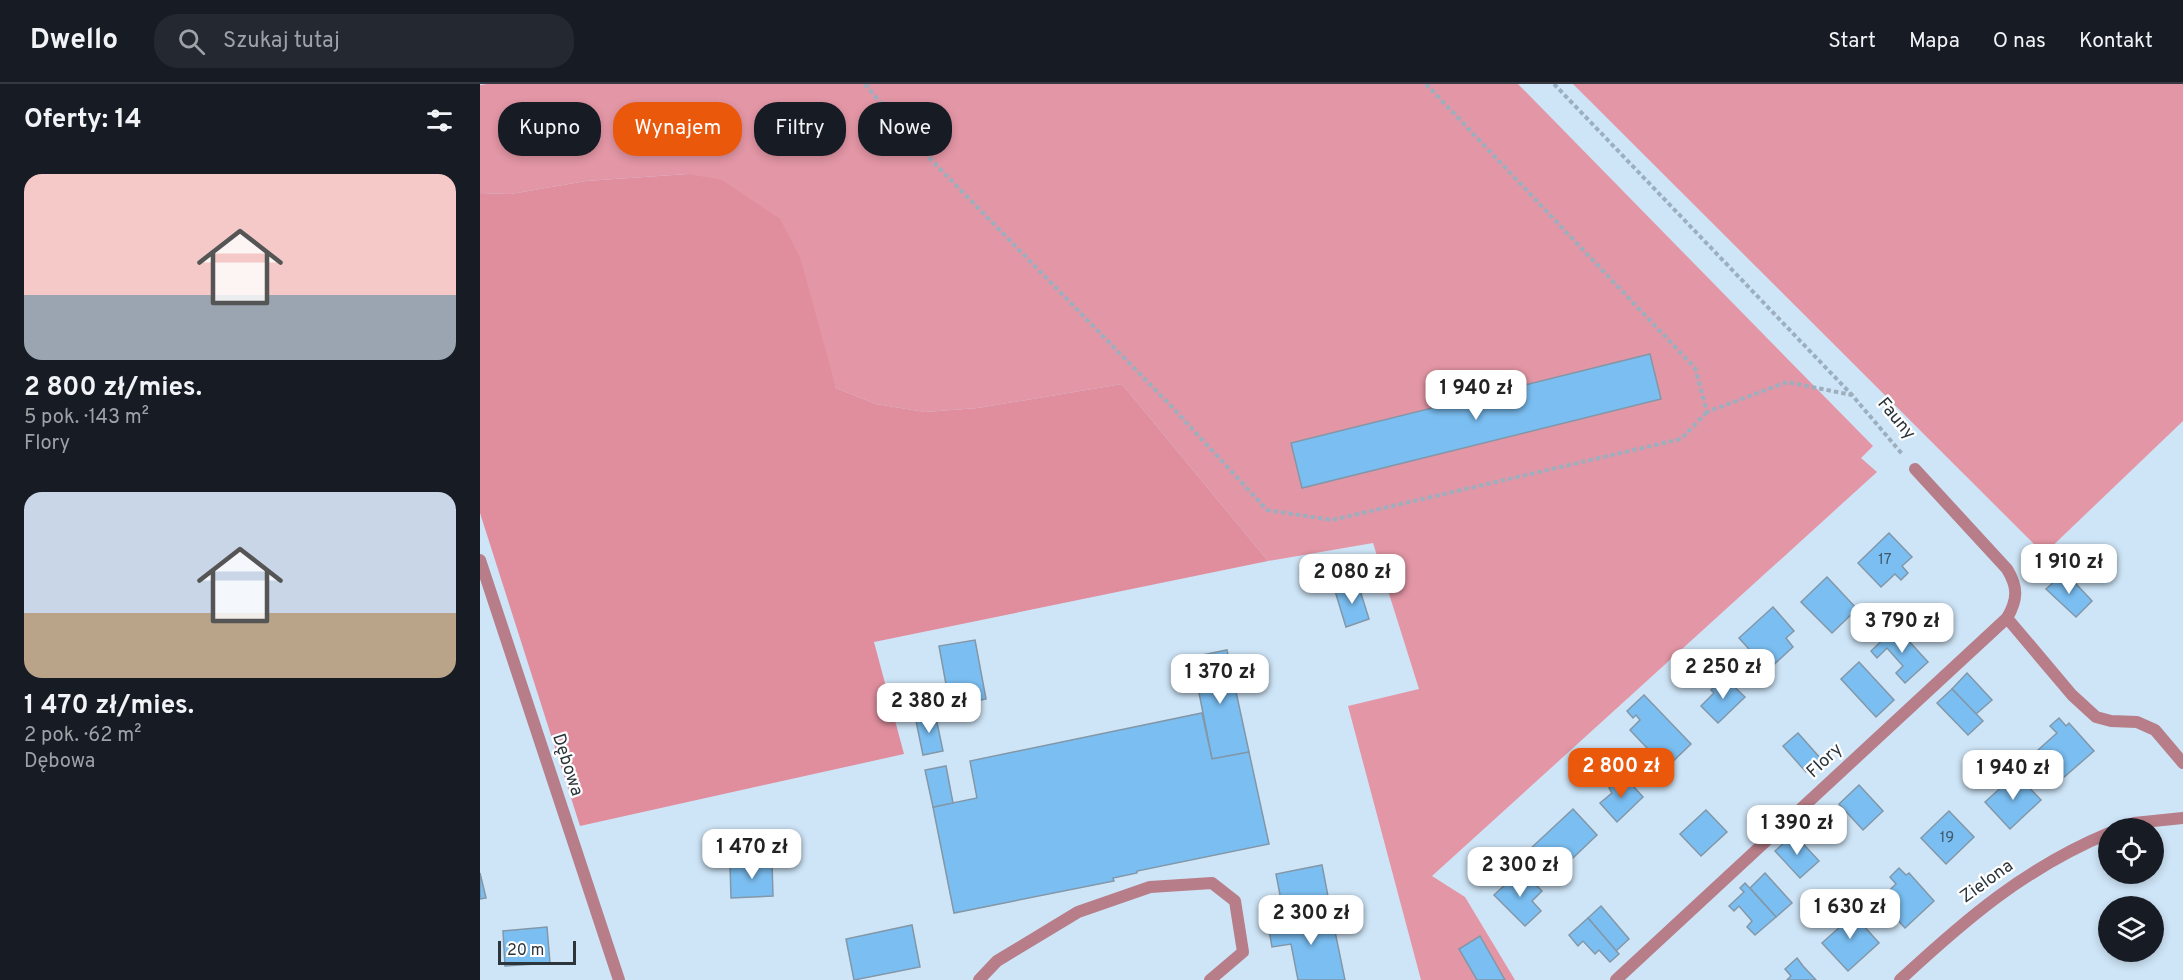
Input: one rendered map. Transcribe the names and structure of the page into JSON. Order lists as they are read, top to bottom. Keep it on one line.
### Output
{"streets":{"street":["Flory","Dębowa","Zielona"],"path":["Fauny"]},"house_numbers":["17","19"],"scale_bar":"20 m","page":{"header":"Dwello","search":"Szukaj tutaj","nav":["Start","Mapa","O nas","Kontakt"],"heading":"Oferty: 14","chip":["Kupno","Wynajem","Filtry","Nowe"],"list":[{"name":"2 800 zł/mies.","note":"5 pok. · 143 m² · Flory"},{"name":"1 470 zł/mies.","note":"2 pok. · 62 m² · Dębowa"}],"price":["1 940 zł","1 910 zł","2 080 zł","3 790 zł","2 250 zł","1 370 zł","2 380 zł","2 800 zł","1 940 zł","1 390 zł","1 470 zł","2 300 zł","1 630 zł","2 300 zł"],"scale":"20 m"}}
